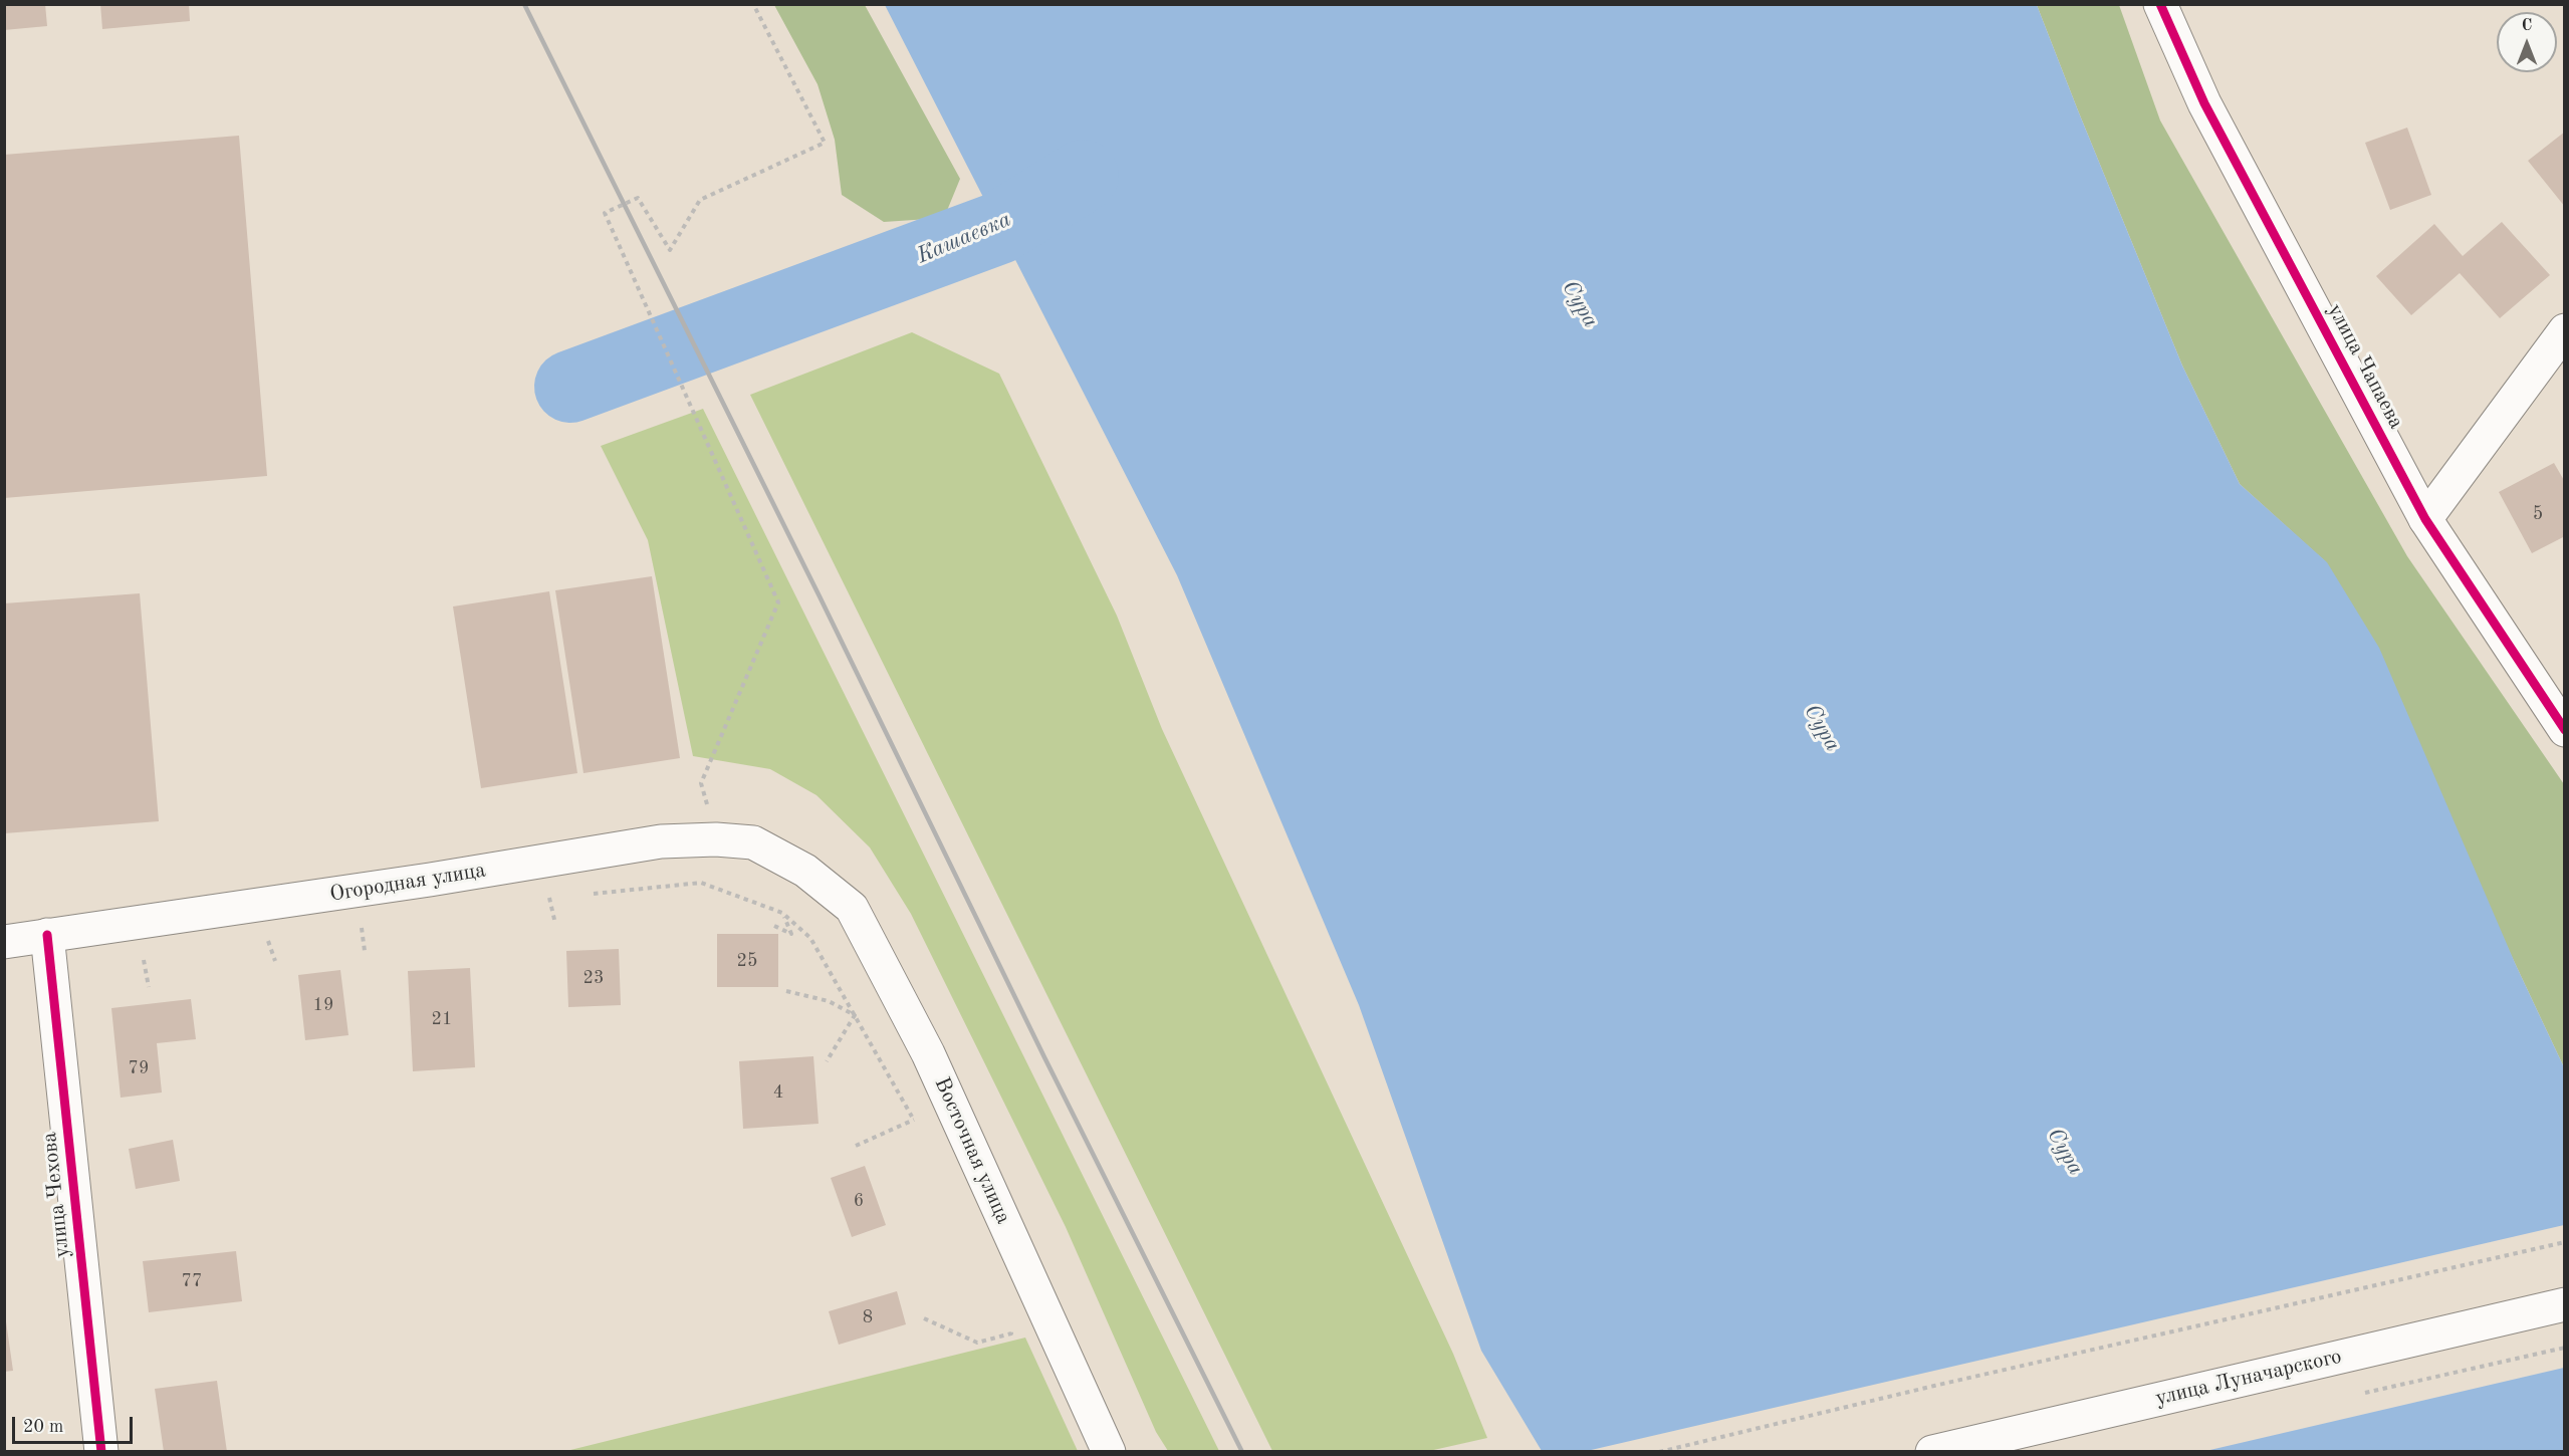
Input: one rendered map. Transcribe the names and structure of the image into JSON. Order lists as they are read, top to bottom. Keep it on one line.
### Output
{"streets":{"main road":["улица Чапаева","Огородная улица","Восточная улица","улица Чехова","улица Луначарского"]},"crossings":[["Огородная улица","Восточная улица"],["Огородная улица","улица Чехова"]],"water":["Кашаевка","Сура"],"house_numbers":["5","25","23","19","21","79","4","6","77","8"],"scale_bar":"20 m","north":"top"}
